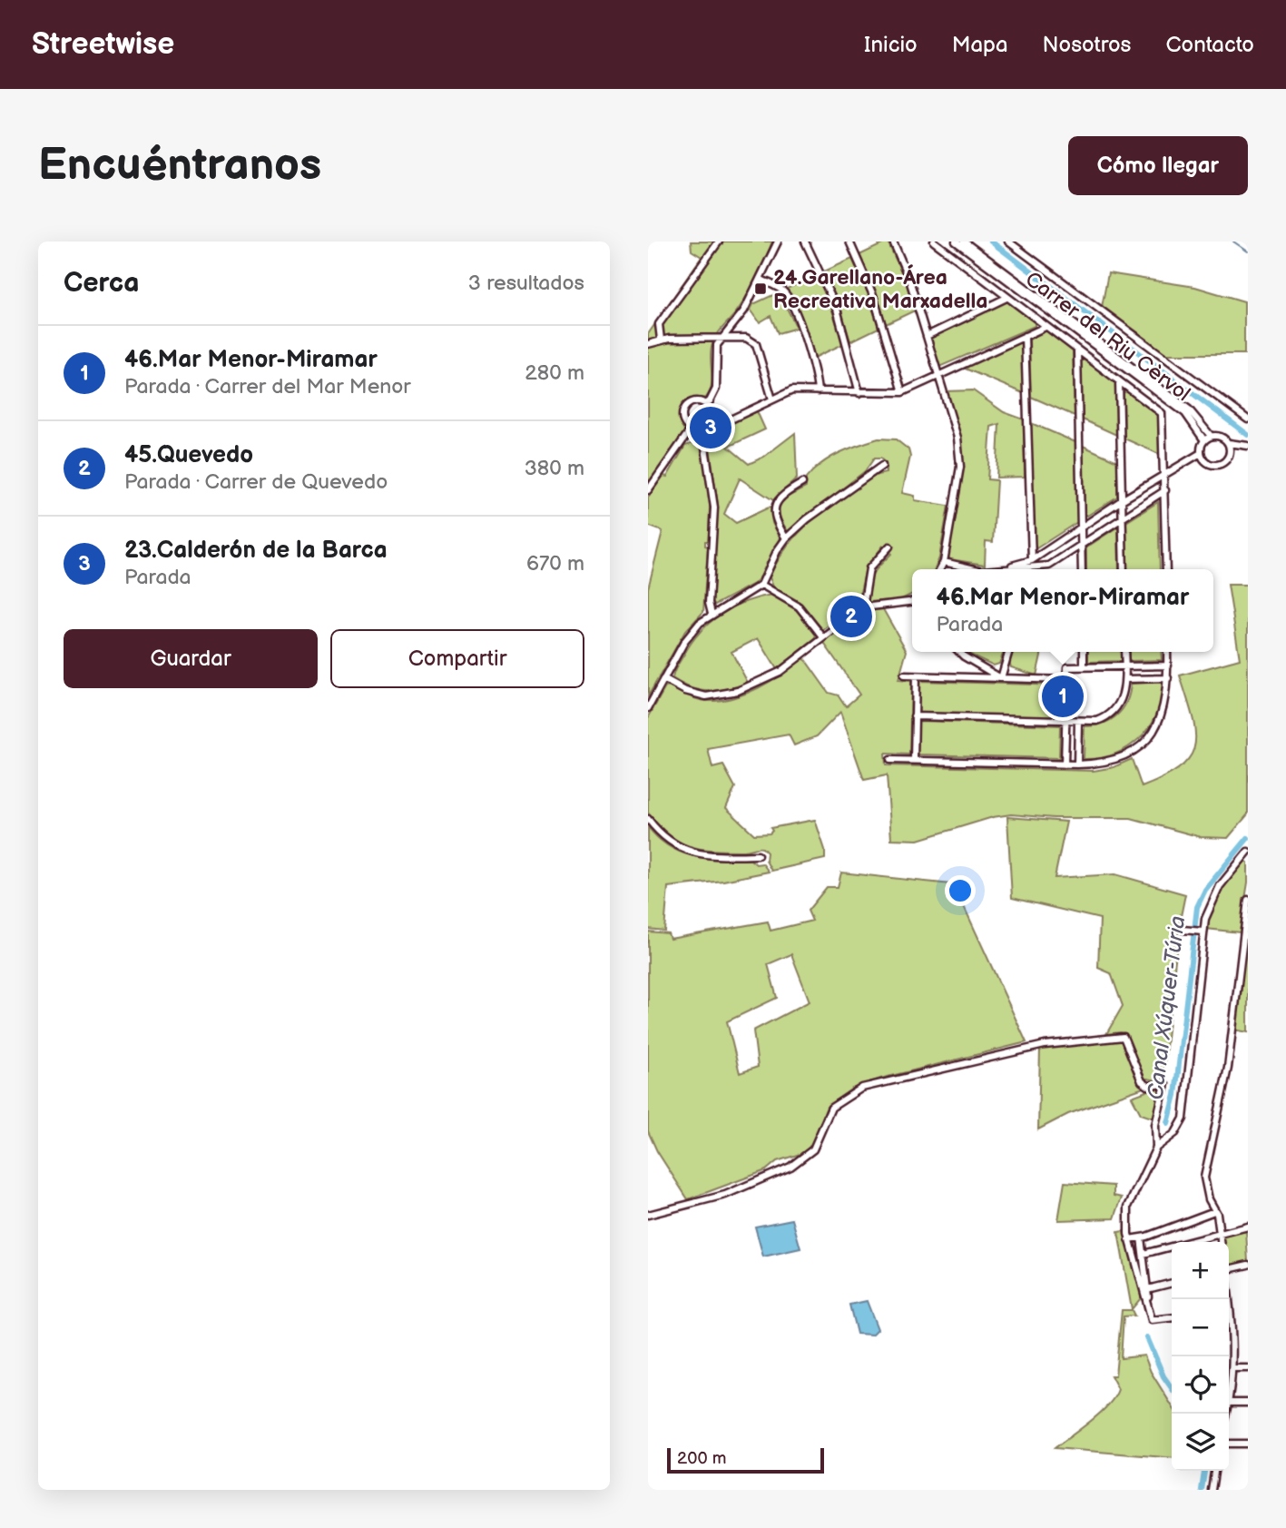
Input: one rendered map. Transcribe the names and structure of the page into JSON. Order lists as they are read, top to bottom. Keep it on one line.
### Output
{"streets":{"street":["Carrer del Riu Cèrvol"]},"water":["Canal Xúquer-Túria"],"places":{"transit":["24.Garellano-Área Recreativa Marxadella"]},"scale_bar":"200 m","page":{"header":"Streetwise","nav":["Inicio","Mapa","Nosotros","Contacto"],"buttons":["Cómo llegar",["Guardar","Compartir"]],"title":"Encuéntranos","heading":["Cerca","3 resultados"],"list":[{"mark":"1","name":"46.Mar Menor-Miramar","note":"Parada · Carrer del Mar Menor","value":"280 m"},{"mark":"2","name":"45.Quevedo","note":"Parada · Carrer de Quevedo","value":"380 m"},{"mark":"3","name":"23.Calderón de la Barca","note":"Parada","value":"670 m"}],"pins":["3","2","1"],"popup":["46.Mar Menor-Miramar","Parada"],"map_buttons":["+","−"],"scale":"200 m"}}
